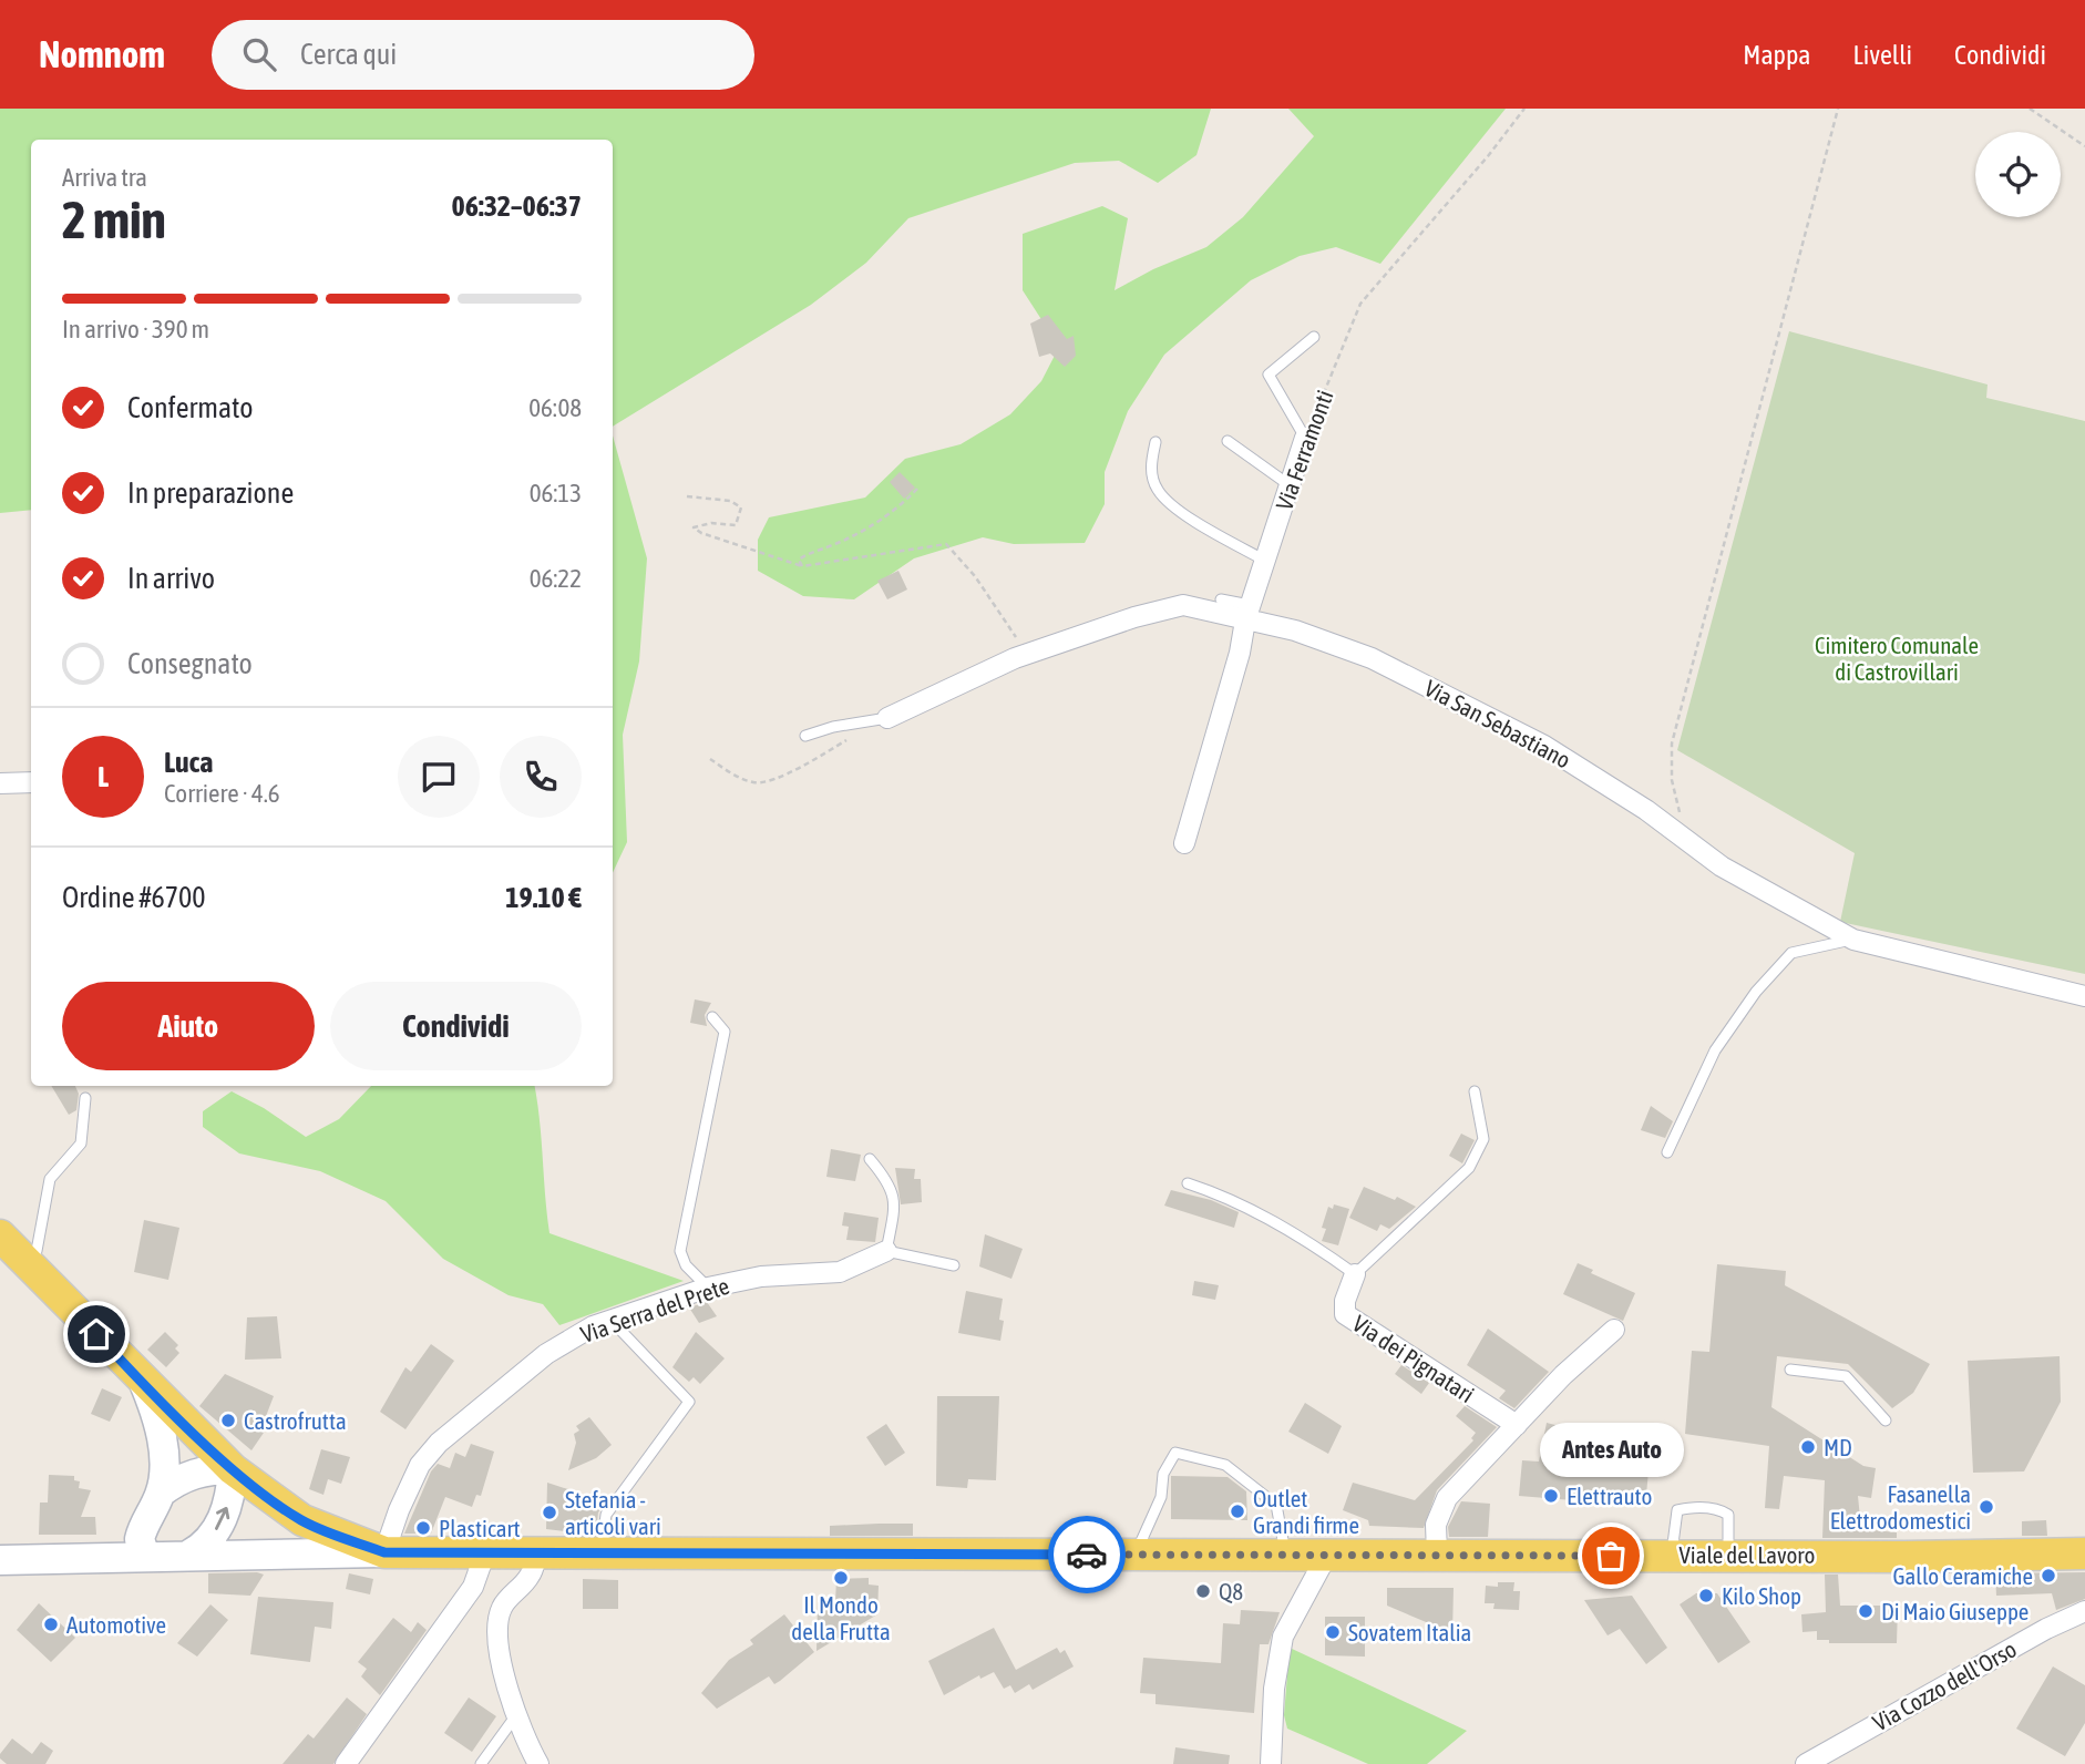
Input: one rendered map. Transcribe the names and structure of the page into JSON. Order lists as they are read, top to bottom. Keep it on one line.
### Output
{"streets":{"main road":["Viale del Lavoro"],"street":["Via Ferramonti","Via San Sebastiano","Via Serra del Prete","Via dei Pignatari","Via Cozzo dell'Orso"]},"crossings":[["Via Ferramonti","Via San Sebastiano"],["Via Serra del Prete","Viale del Lavoro"]],"parks":["Cimitero Comunale di Castrovillari"],"places":["Castrofrutta","MD","Elettrauto","Fasanella Elettrodomestici","Outlet Grandi firme","Stefania - articoli vari","Plasticart","Antes Auto","Gallo Ceramiche","Il Mondo della Frutta","Q8","Kilo Shop","Di Maio Giuseppe","Automotive","Sovatem Italia"],"page":{"header":"Nomnom","search":"Cerca qui","nav":["Mappa","Livelli","Condividi"],"heading":["2 min","Arriva tra","06:32–06:37"],"panel":["Luca","Corriere · 4.6","Ordine #6700","19.10 €"],"bar":"In arrivo · 390 m","list":[["Confermato","06:08"],["In preparazione","06:13"],["In arrivo","06:22"],"Consegnato"],"round":"L","buttons":["Aiuto","Condividi"],"bubble":"Antes Auto"}}
